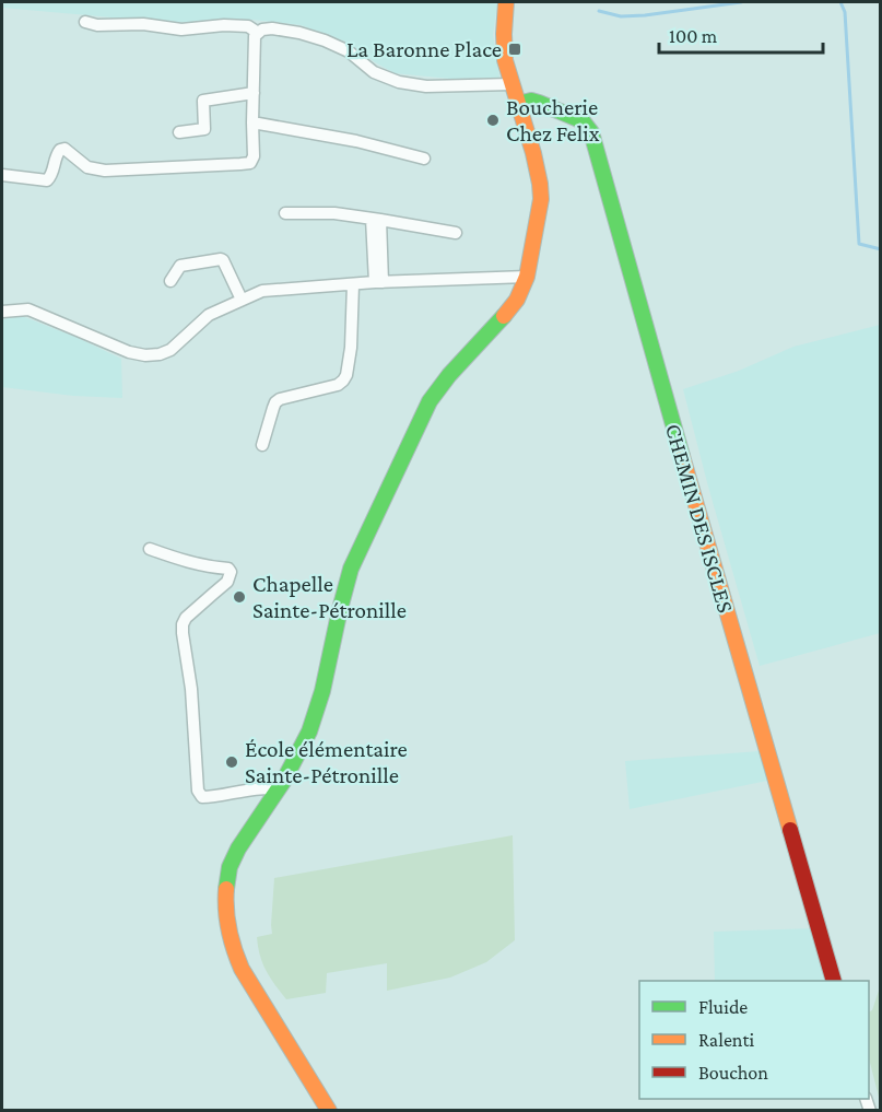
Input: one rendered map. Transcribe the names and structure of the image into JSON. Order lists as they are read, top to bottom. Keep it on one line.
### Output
{"streets":{"main road":["CHEMIN DES ISCLES"]},"places":{"transit":["La Baronne Place"],"other":["Boucherie Chez Felix","Chapelle Sainte-Pétronille","École élémentaire Sainte-Pétronille"]},"legend":["Fluide","Ralenti","Bouchon"],"scale_bar":"100 m"}
